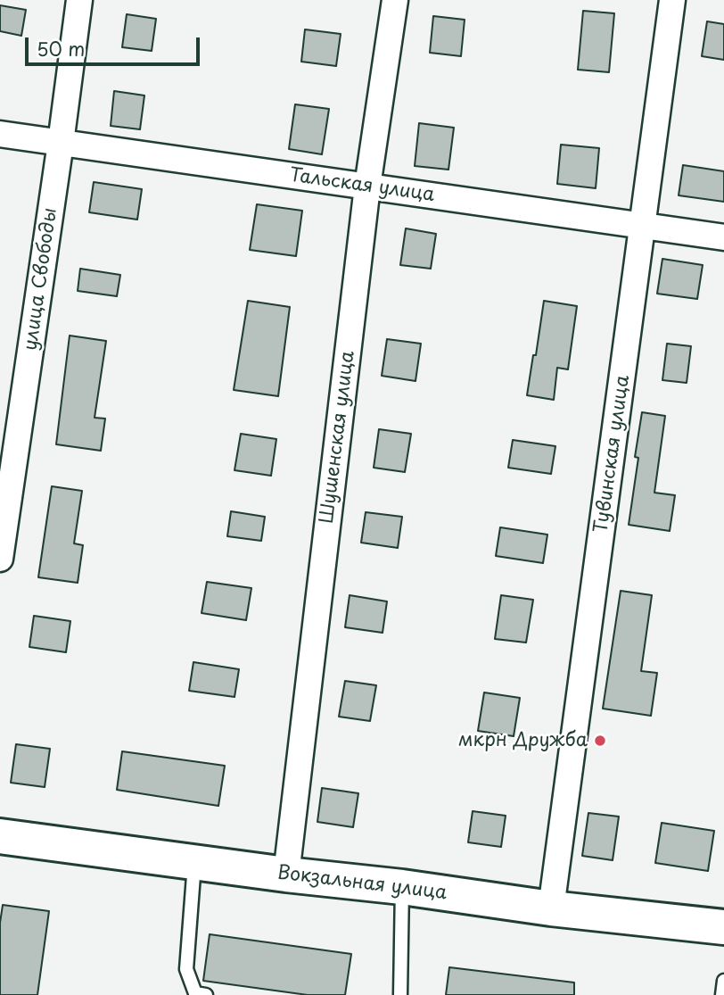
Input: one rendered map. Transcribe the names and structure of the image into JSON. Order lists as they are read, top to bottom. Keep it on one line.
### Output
{"streets":{"street":["Тальская улица","улица Свободы","Шушенская улица","Тувинская улица","Вокзальная улица"]},"crossings":[["Тальская улица","улица Свободы"],["Тальская улица","Шушенская улица"],["Тальская улица","Тувинская улица"],["Шушенская улица","Вокзальная улица"],["Тувинская улица","Вокзальная улица"]],"places":["мкрн Дружба"],"scale_bar":"50 m"}
